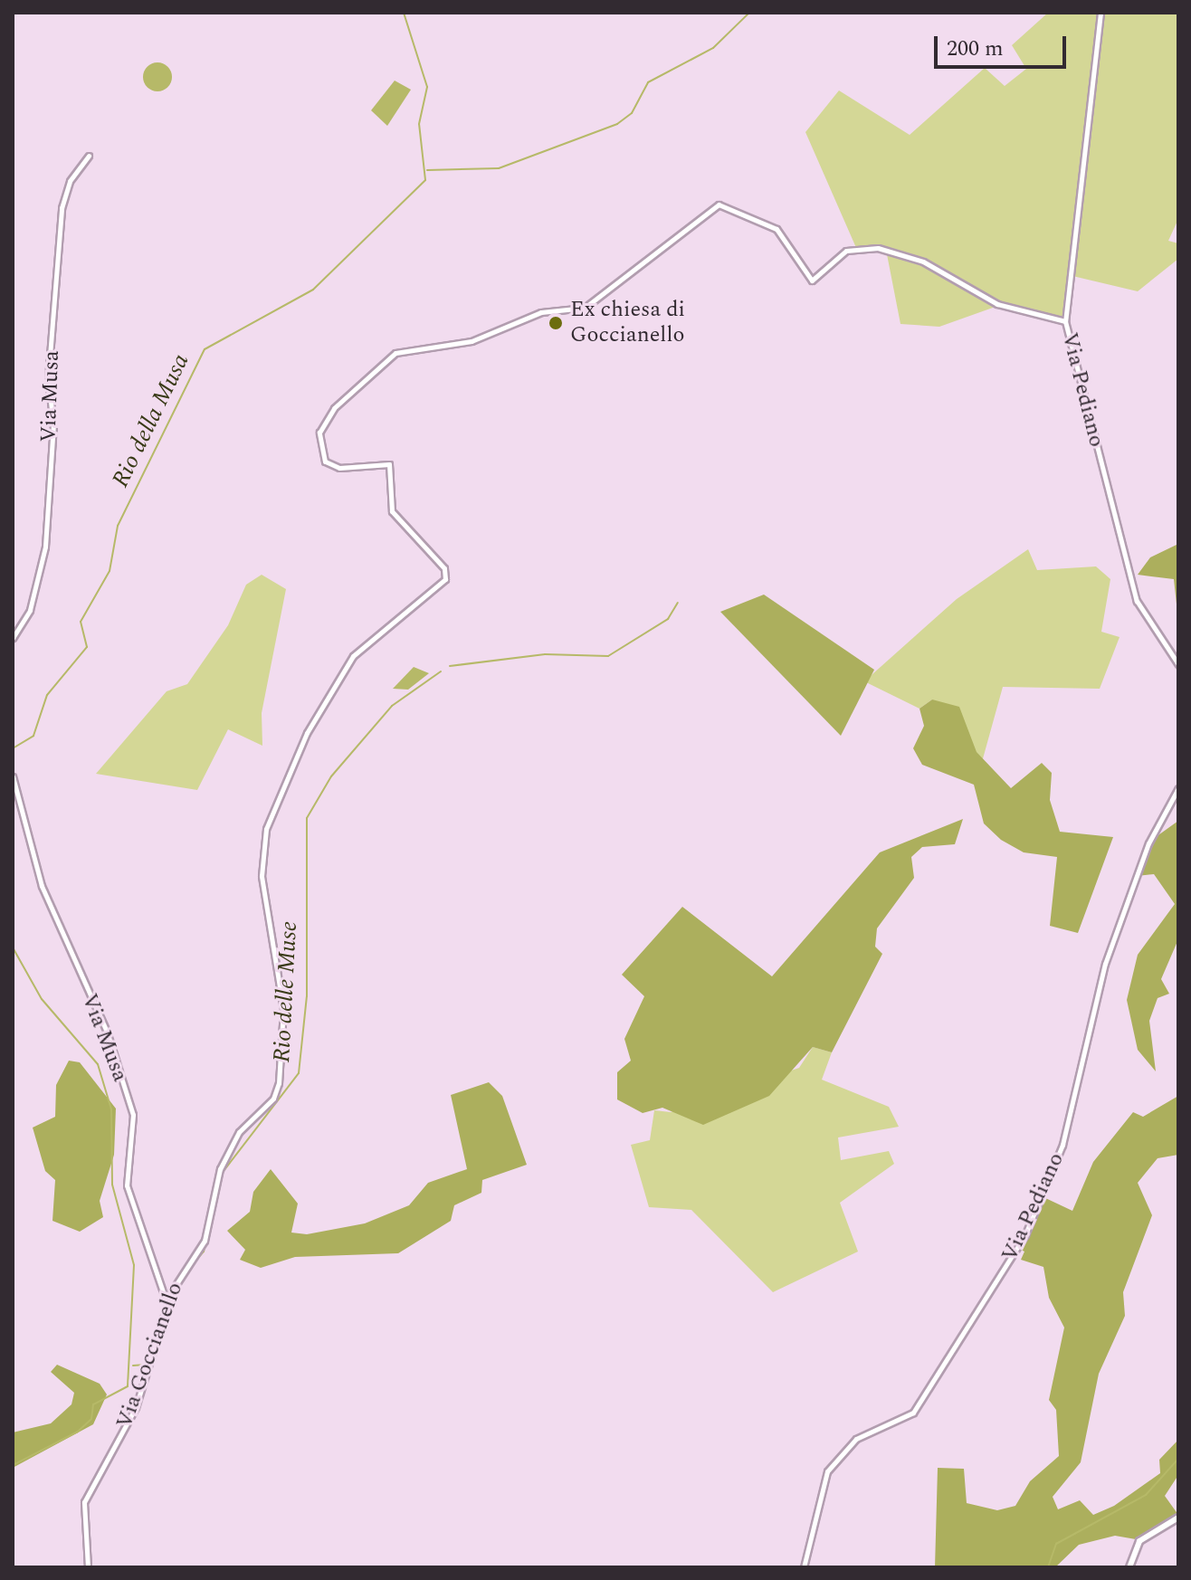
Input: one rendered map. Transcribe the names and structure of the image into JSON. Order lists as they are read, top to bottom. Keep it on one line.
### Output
{"streets":{"street":["Via Pediano","Via Musa","Via Goccianello"]},"crossings":[["Via Pediano","Via Goccianello"],["Via Musa","Via Goccianello"]],"water":["Rio della Musa","Rio delle Muse"],"places":["Ex chiesa di Goccianello"],"scale_bar":"200 m"}
